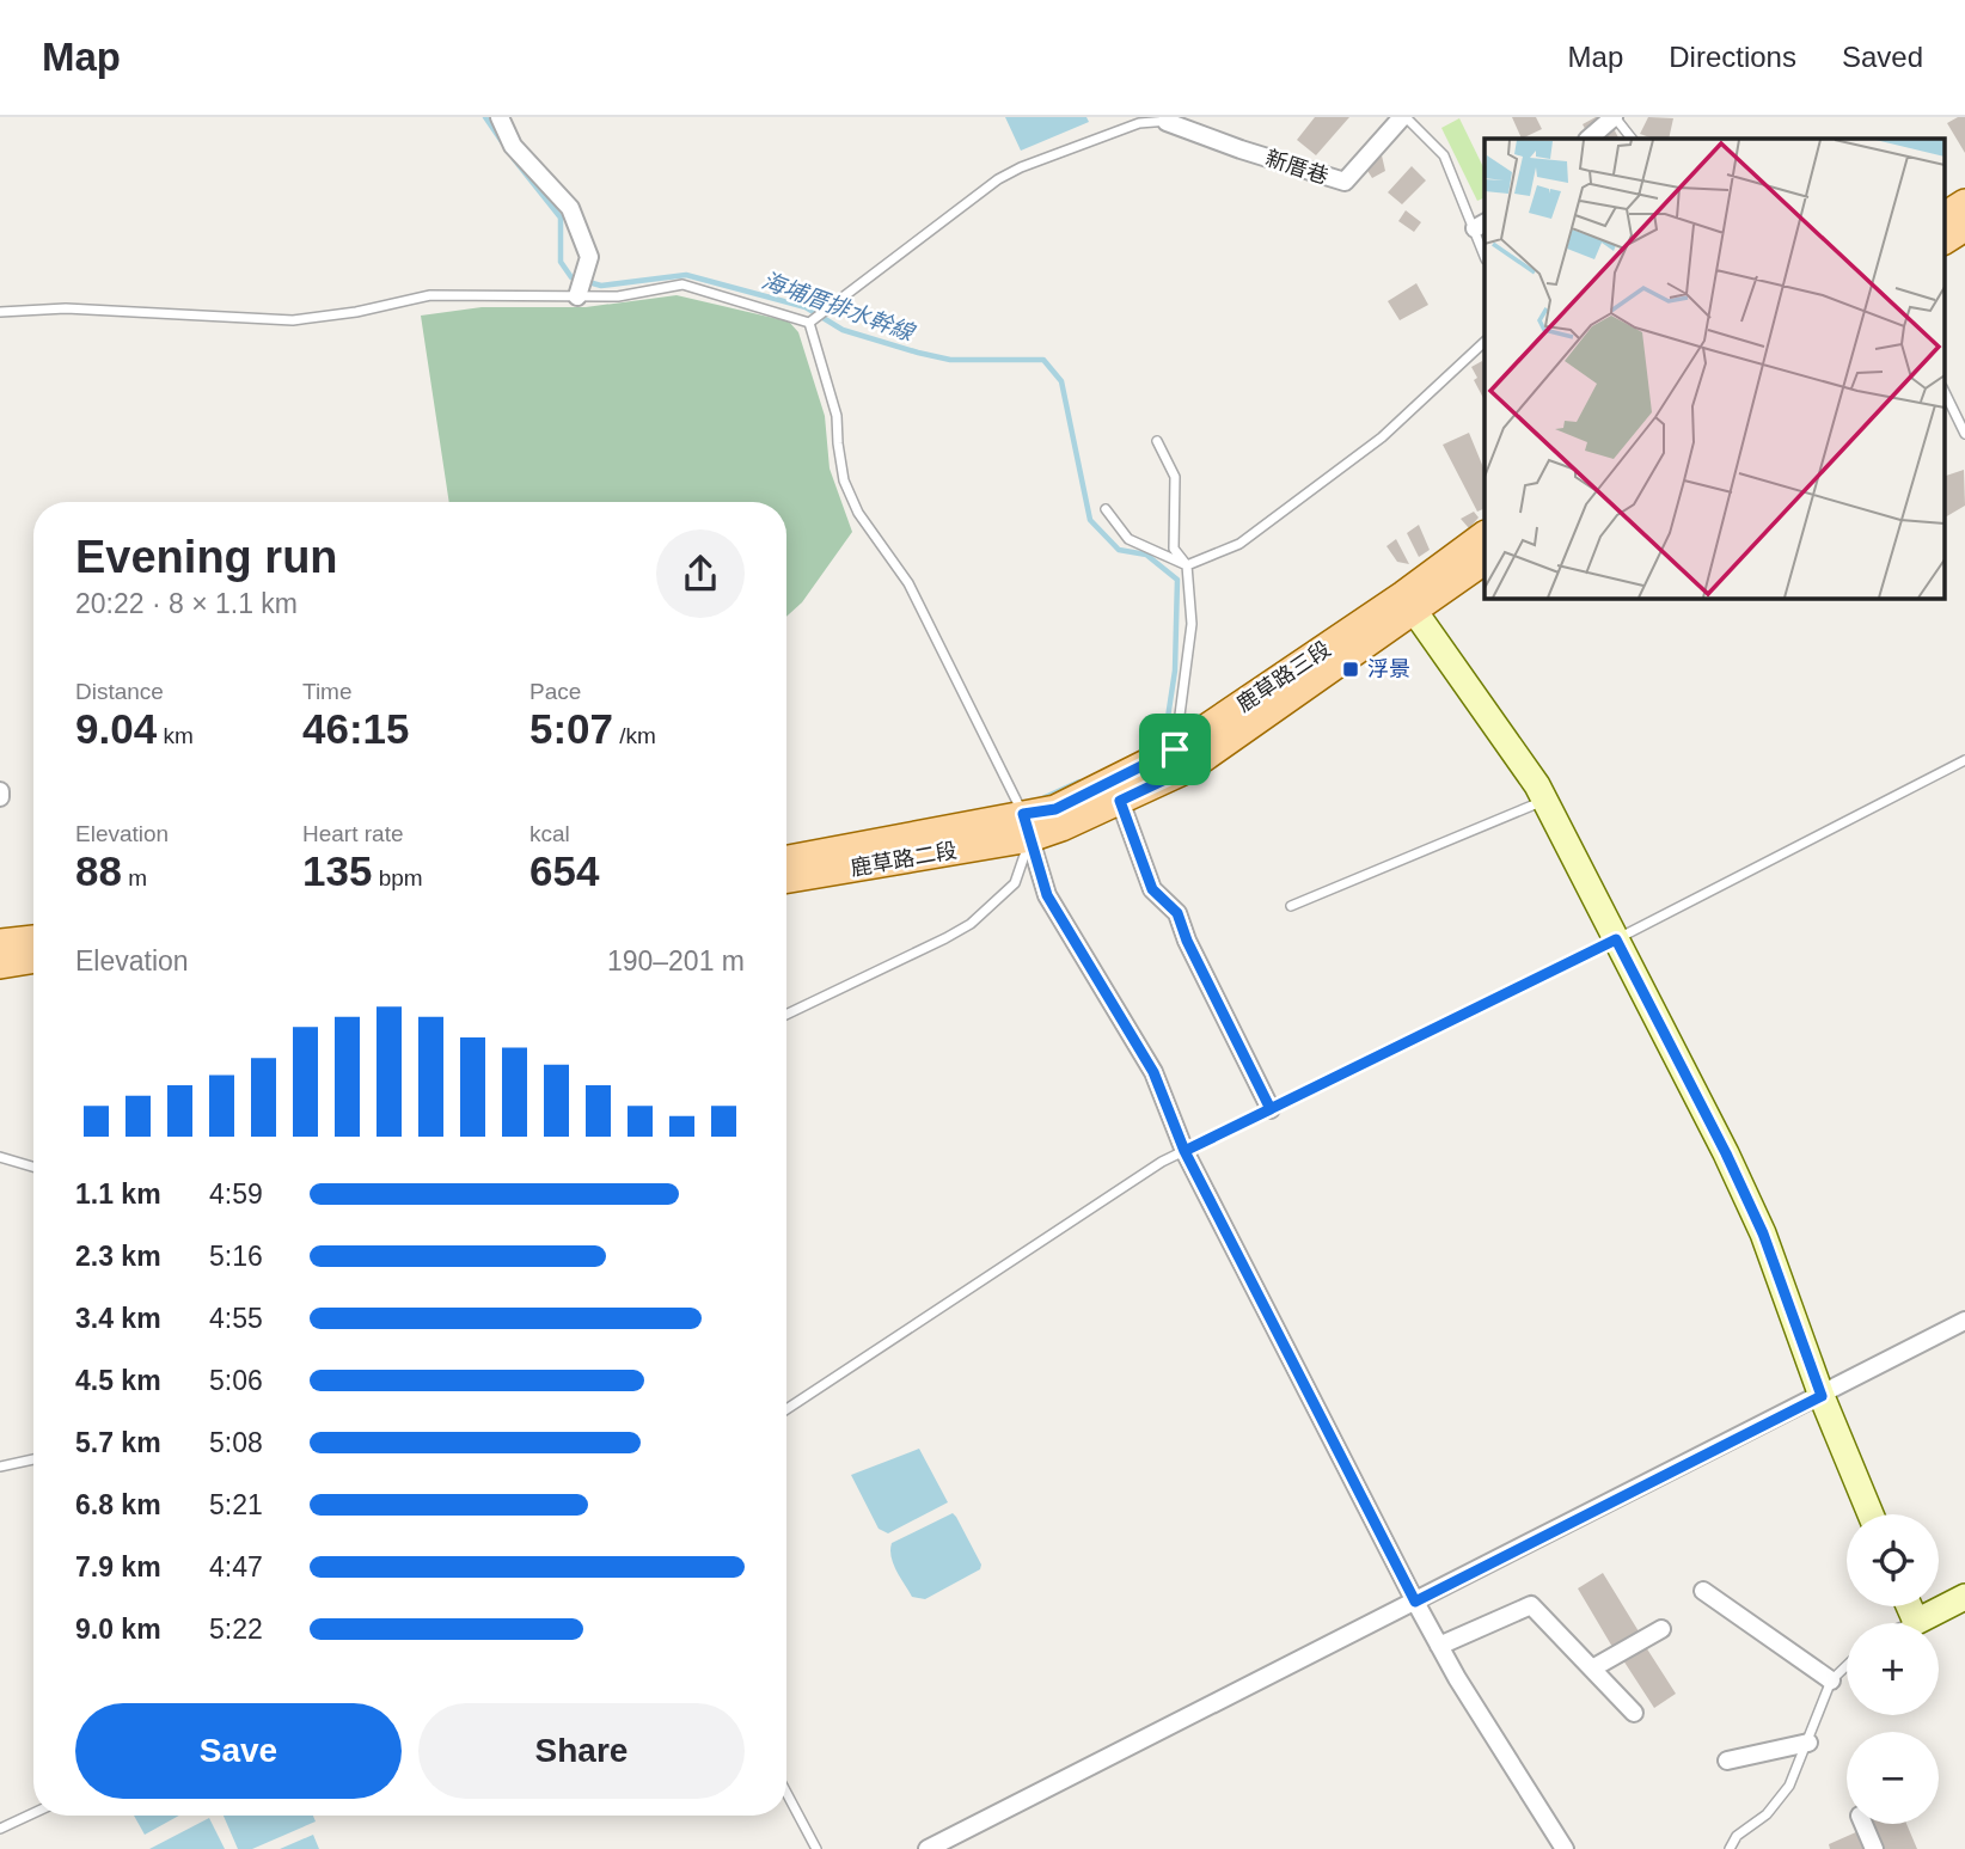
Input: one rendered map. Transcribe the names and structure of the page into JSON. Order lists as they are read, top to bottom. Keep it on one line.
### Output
{"streets":{"main road":["鹿草路三段","鹿草路二段"],"street":["新厝巷"]},"crossings":[["鹿草路三段","鹿草路二段"]],"water":["海埔厝排水幹線"],"places":{"transit":["浮景"]},"page":{"header":"Map","nav":["Map","Directions","Saved"],"heading":["Evening run","20:22 · 8 × 1.1 km"],"stats":[["Distance","9.04 km"],["Time","46:15"],["Pace","5:07 /km"],["Elevation","88 m"],["Heart rate","135 bpm"],["kcal","654"]],"chart":["Elevation","190–201 m"],"list":[{"name":"1.1 km","note":"4:59"},{"name":"2.3 km","note":"5:16"},{"name":"3.4 km","note":"4:55"},{"name":"4.5 km","note":"5:06"},{"name":"5.7 km","note":"5:08"},{"name":"6.8 km","note":"5:21"},{"name":"7.9 km","note":"4:47"},{"name":"9.0 km","note":"5:22"}],"map_buttons":["+","−"],"buttons":["Save","Share"]}}
